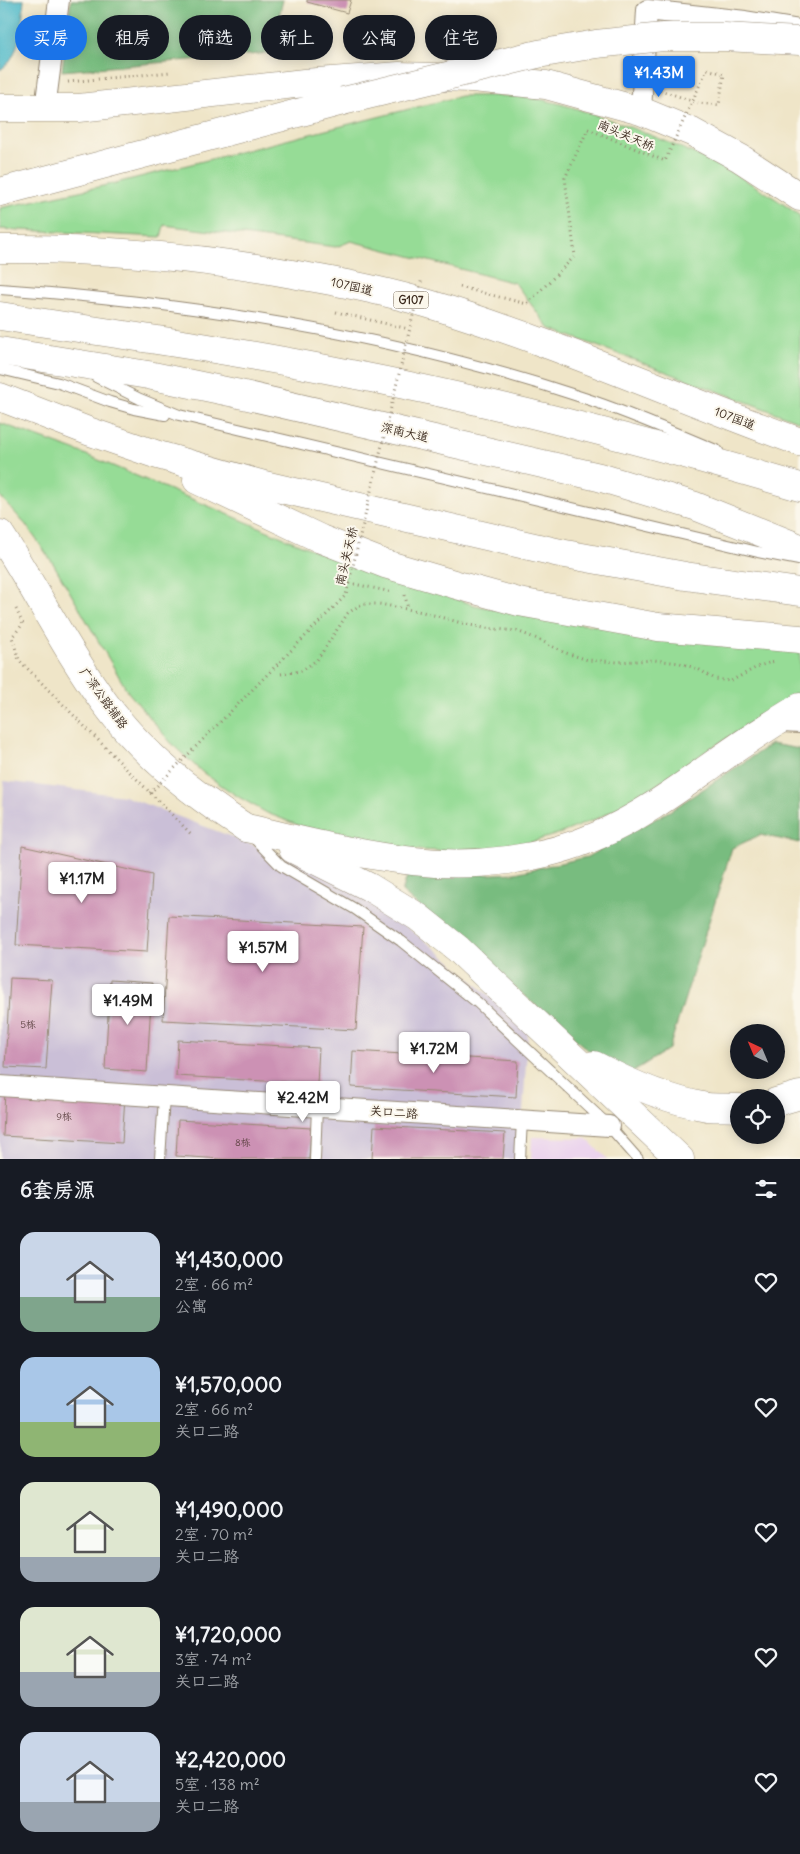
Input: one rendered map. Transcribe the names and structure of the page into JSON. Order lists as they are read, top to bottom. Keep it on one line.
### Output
{"streets":{"main road":["107国道","G107","深南大道","广深公路辅路"],"street":["关口二路"],"path":["南头关天桥"]},"house_numbers":["5栋","9栋","8栋"],"north":"top left","page":{"chip":["买房","租房","筛选","新上","公寓","住宅"],"price":["¥1.43M","¥1.17M","¥1.57M","¥1.49M","¥1.72M","¥2.42M"],"heading":"6套房源","list":[{"name":"¥1,430,000","note":"2室 · 66 m² · 公寓"},{"name":"¥1,570,000","note":"2室 · 66 m² · 关口二路"},{"name":"¥1,490,000","note":"2室 · 70 m² · 关口二路"},{"name":"¥1,720,000","note":"3室 · 74 m² · 关口二路"},{"name":"¥2,420,000","note":"5室 · 138 m² · 关口二路"}]}}
